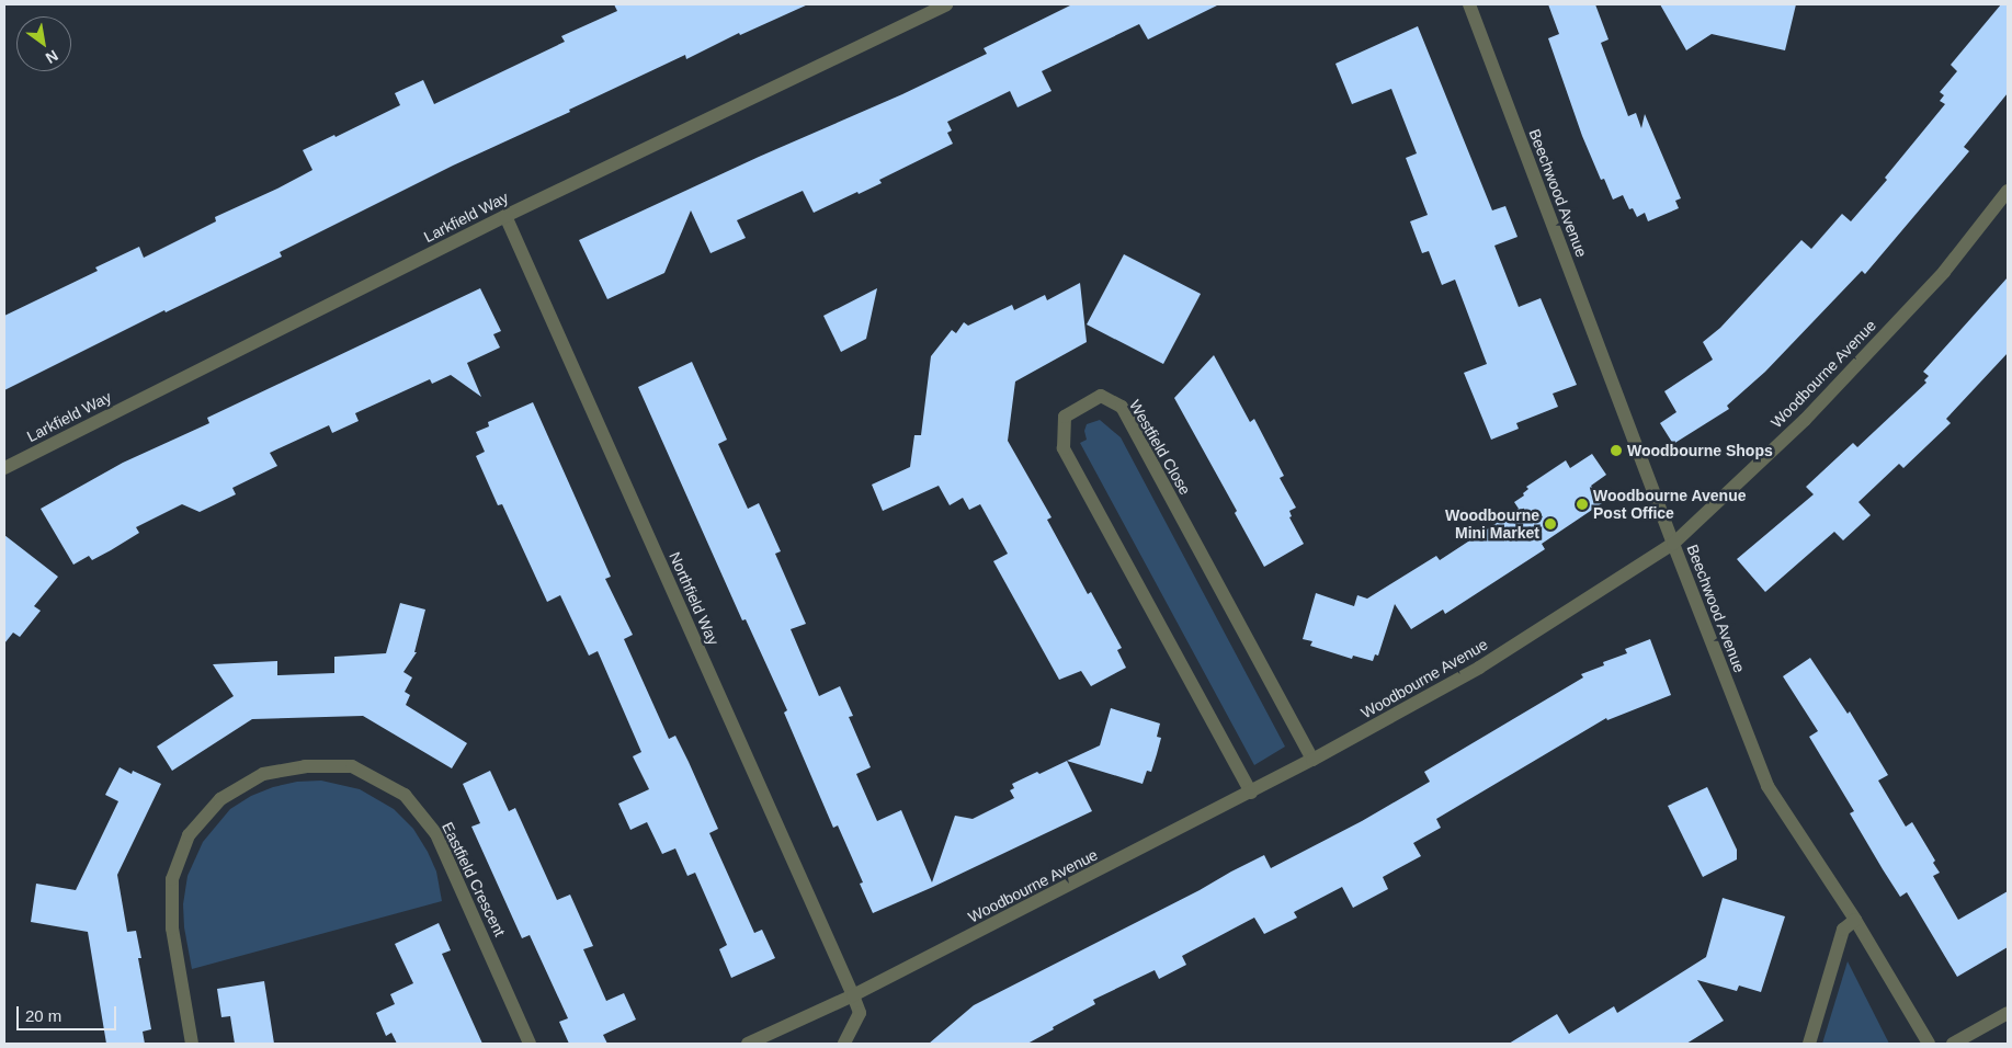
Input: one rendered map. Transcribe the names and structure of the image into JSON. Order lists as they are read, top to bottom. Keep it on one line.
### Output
{"streets":{"street":["Beechwood Avenue","Larkfield Way","Woodbourne Avenue","Westfield Close","Northfield Way","Eastfield Crescent"]},"crossings":[["Beechwood Avenue","Woodbourne Avenue"],["Larkfield Way","Northfield Way"],["Woodbourne Avenue","Westfield Close"],["Woodbourne Avenue","Northfield Way"]],"places":["Woodbourne Shops","Woodbourne Avenue Post Office","Woodbourne Mini Market"],"scale_bar":"20 m","north":"bottom right"}
